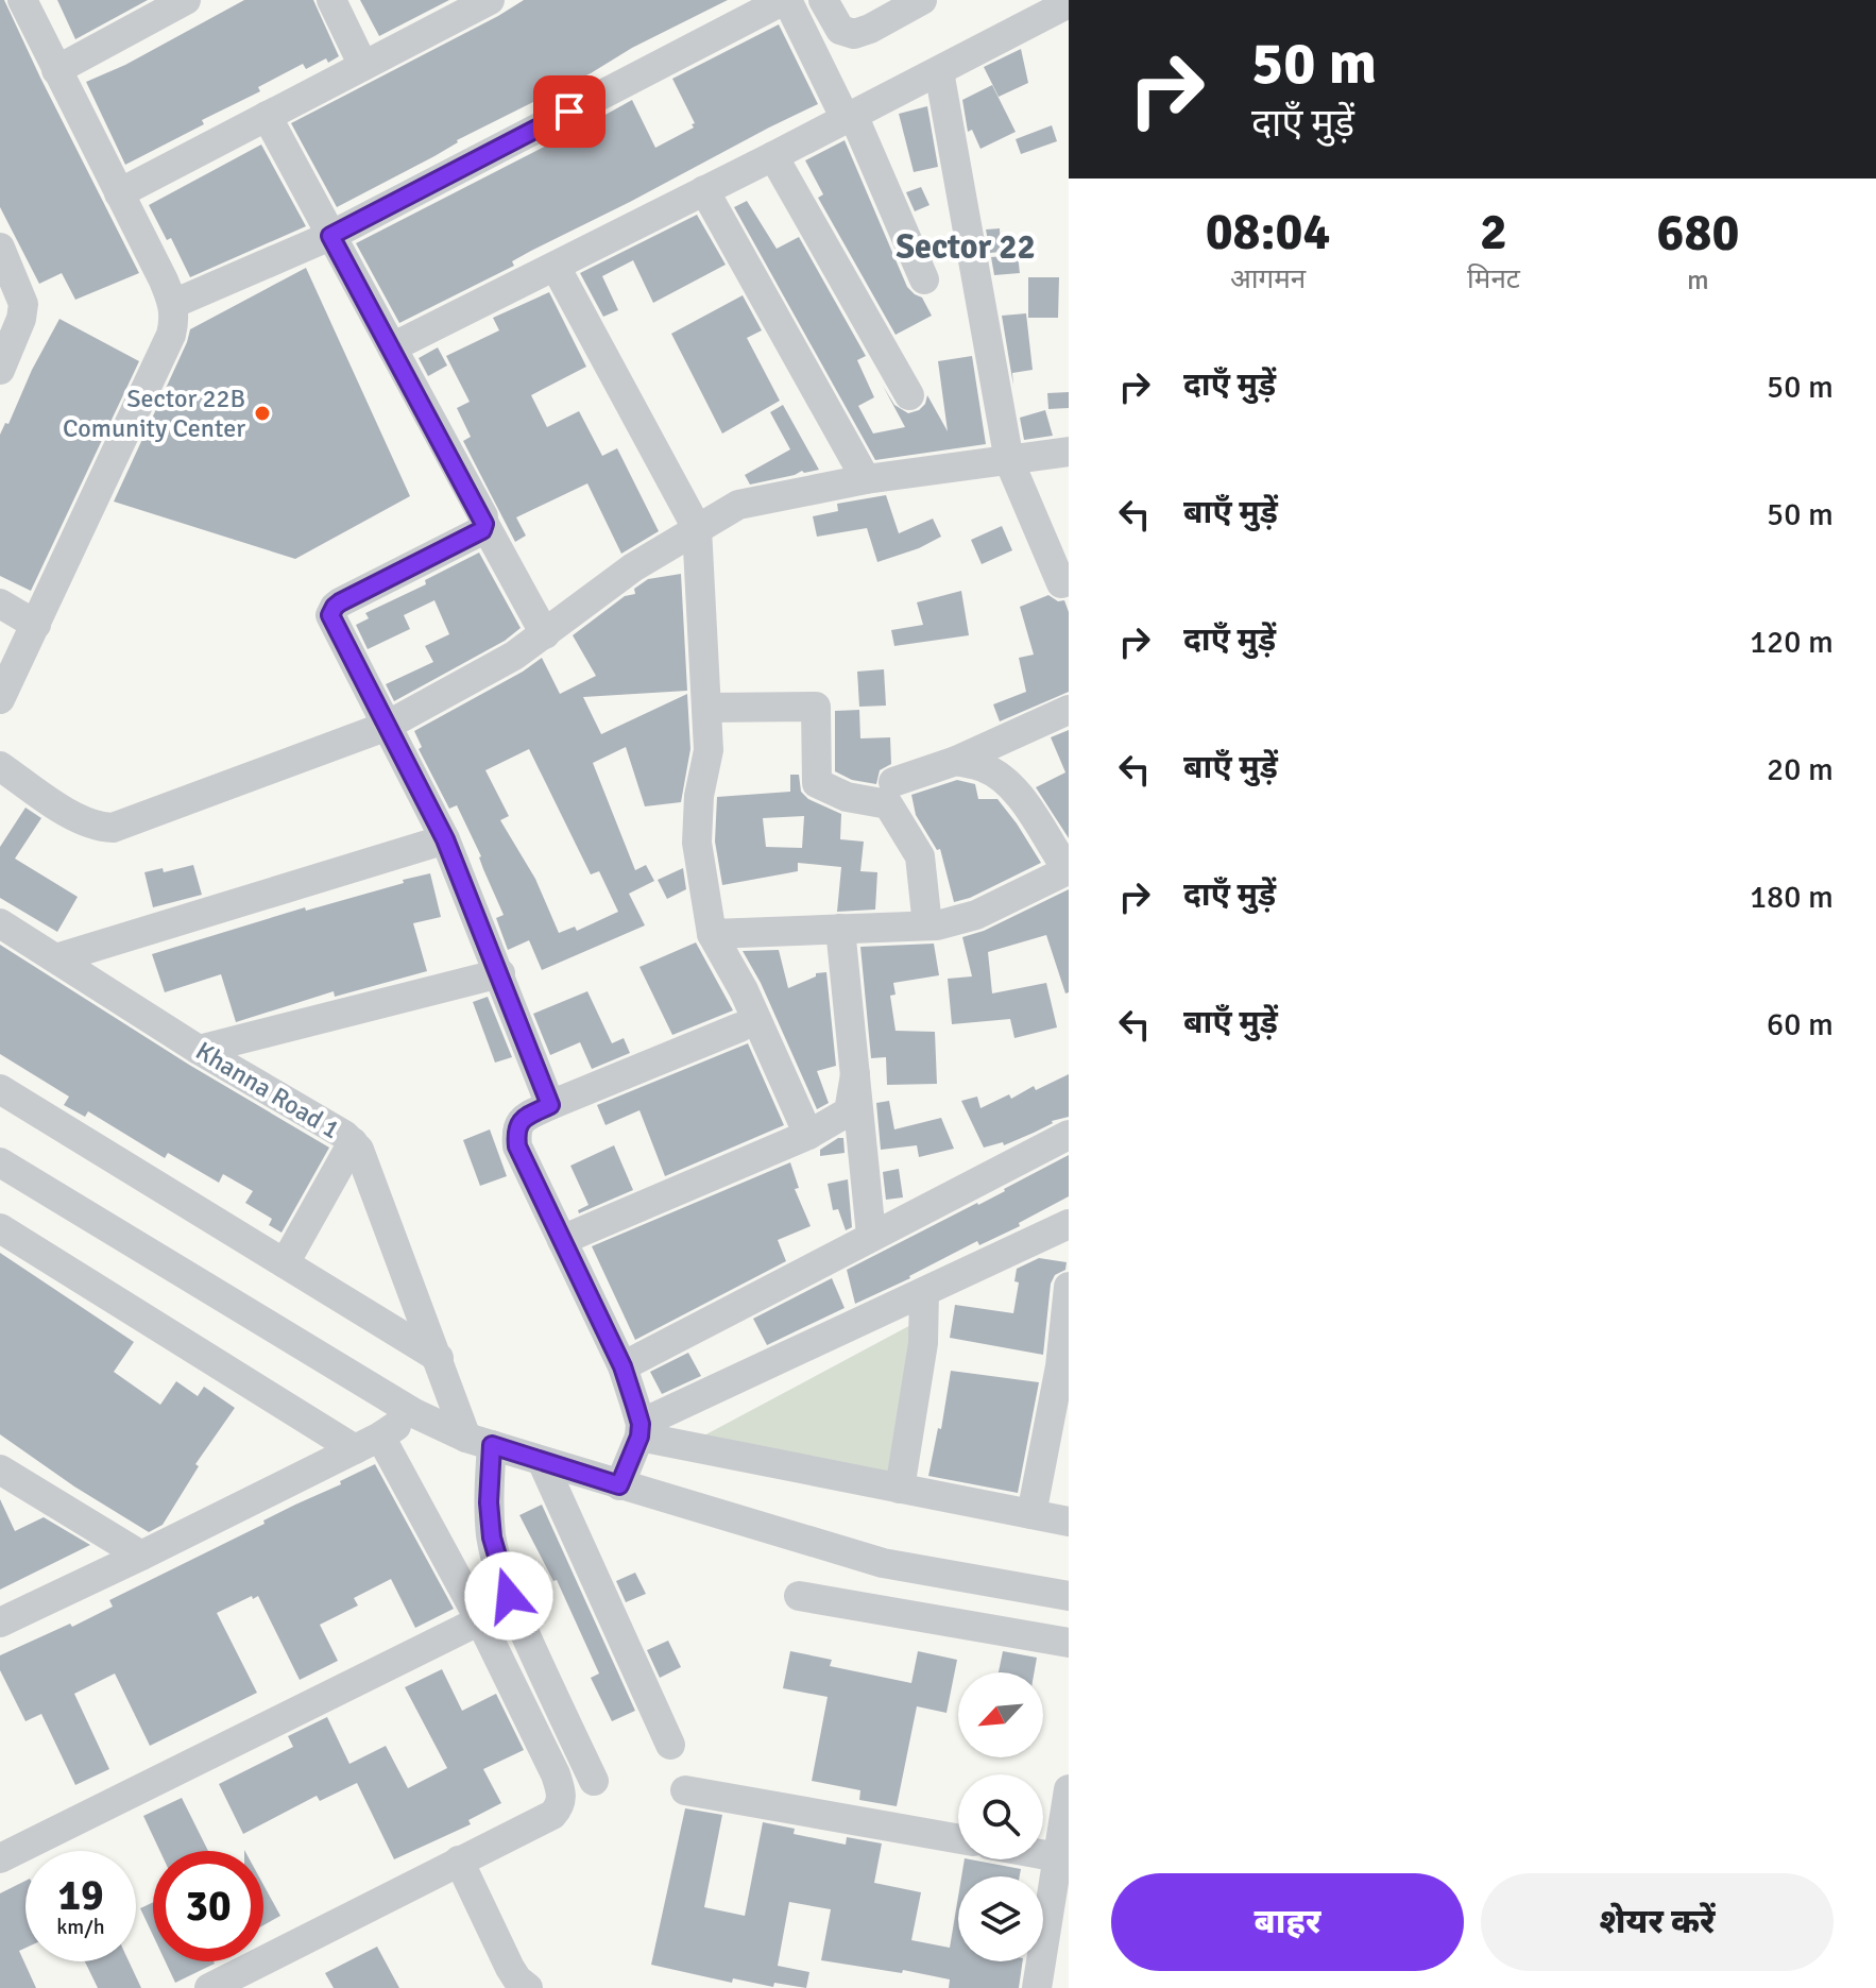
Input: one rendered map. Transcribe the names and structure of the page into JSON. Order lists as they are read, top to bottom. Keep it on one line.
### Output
{"streets":{"street":["Khanna Road 1"]},"districts":["Sector 22"],"places":["Sector 22B Comunity Center"],"north":"bottom left","page":{"turn":["50 m","दाएँ मुड़ें"],"eta":["08:04","आगमन","2","मिनट","680","m"],"list":[{"name":"दाएँ मुड़ें","value":"50 m"},{"name":"बाएँ मुड़ें","value":"50 m"},{"name":"दाएँ मुड़ें","value":"120 m"},{"name":"बाएँ मुड़ें","value":"20 m"},{"name":"दाएँ मुड़ें","value":"180 m"},{"name":"बाएँ मुड़ें","value":"60 m"}],"speed":"19 km/h","limit":"30","buttons":["बाहर","शेयर करें"]}}
